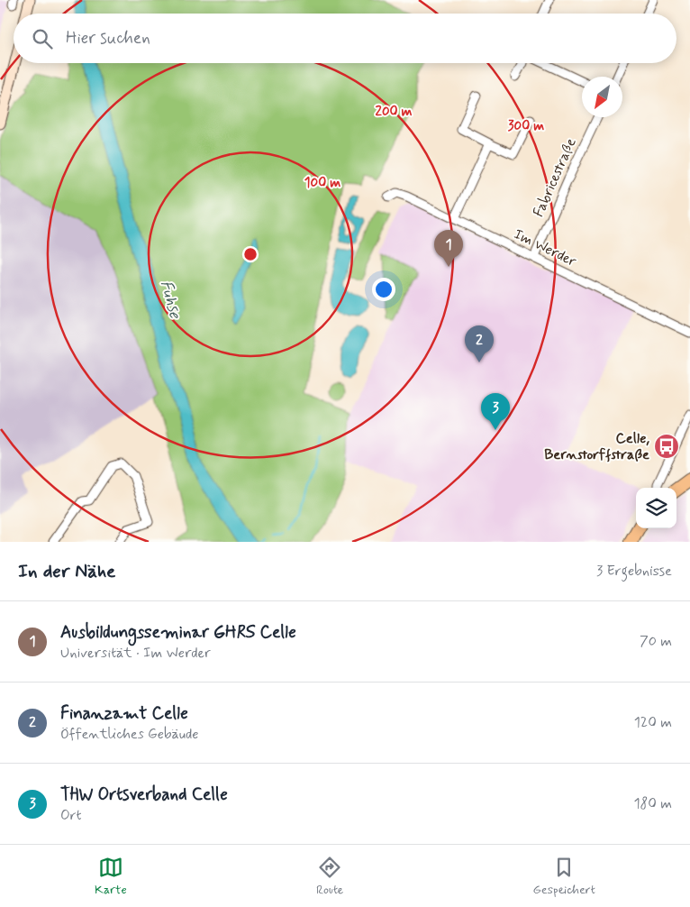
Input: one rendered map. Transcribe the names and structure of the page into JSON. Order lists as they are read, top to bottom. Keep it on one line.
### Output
{"streets":{"street":["Fabricestraße","Im Werder"]},"crossings":[["Fabricestraße","Im Werder"]],"water":["Fuhse"],"places":{"bus stop":["Celle, Bernstorffstraße"]},"north":"bottom left","page":{"search":"Hier suchen","pins":["1","2","3"],"heading":["In der Nähe","3 Ergebnisse"],"list":[{"mark":"1","name":"Ausbildungsseminar GHRS Celle","note":"Universität · Im Werder","value":"70 m"},{"mark":"2","name":"Finanzamt Celle","note":"Öffentliches Gebäude","value":"120 m"},{"mark":"3","name":"THW Ortsverband Celle","note":"Ort","value":"180 m"}],"nav":["Karte","Route","Gespeichert"]},"rings":["200 m","300 m","100 m"]}
